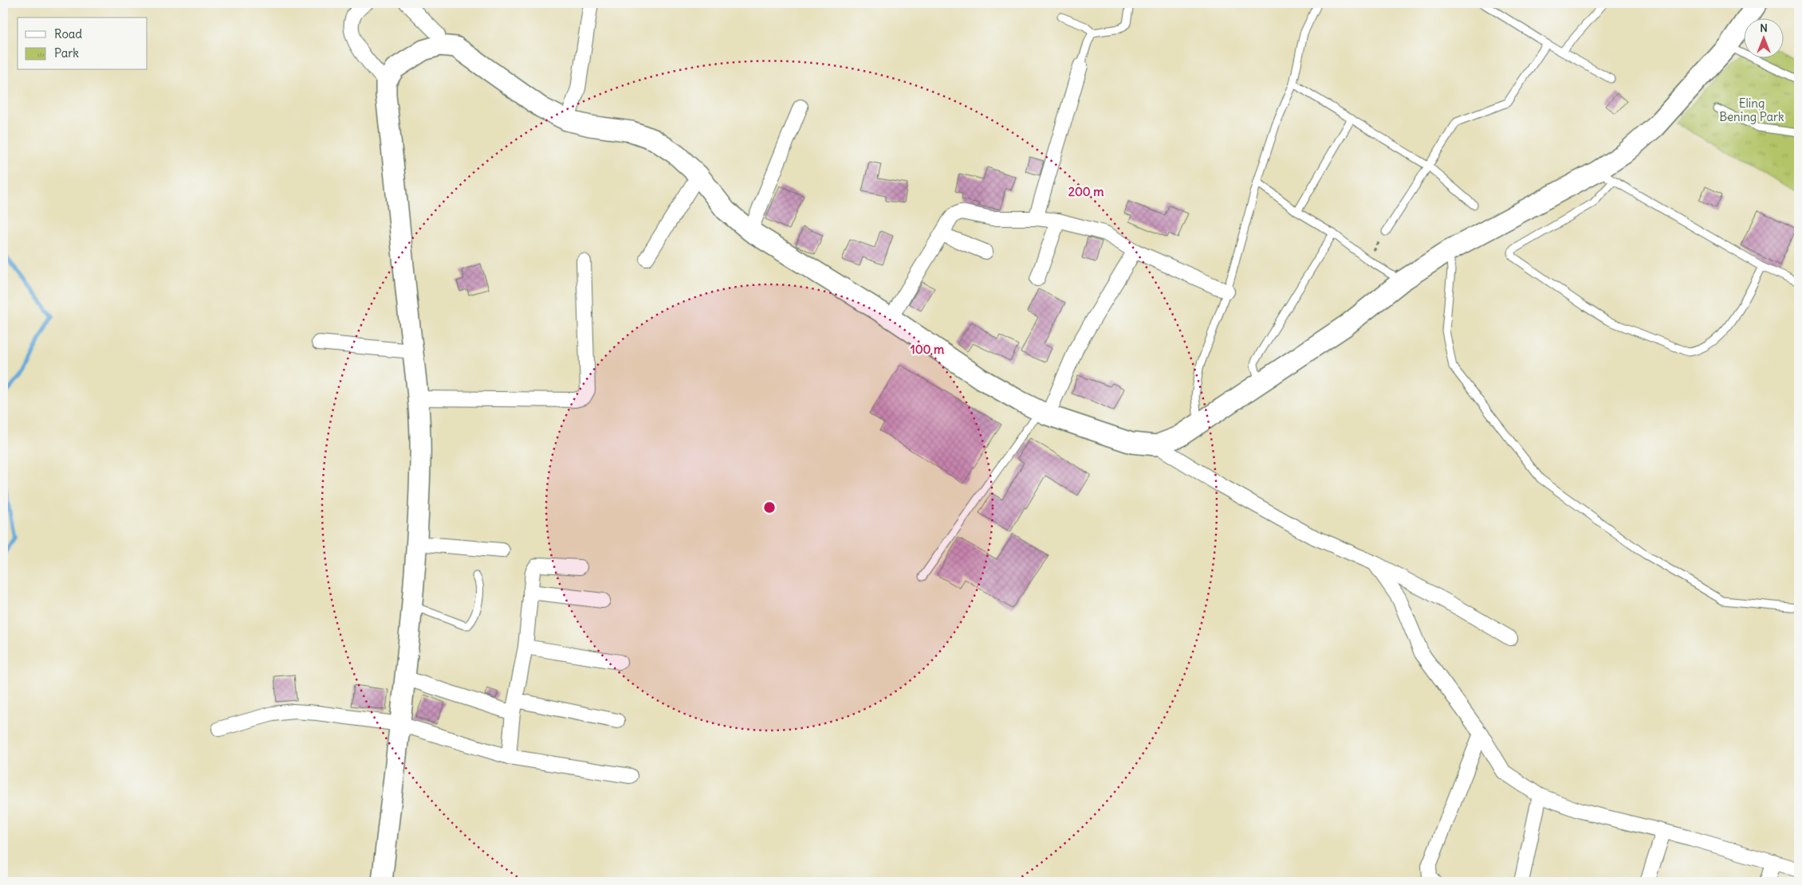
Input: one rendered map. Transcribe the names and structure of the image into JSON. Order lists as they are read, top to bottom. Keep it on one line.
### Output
{"parks":["Eling Bening Park"],"legend":["Road","Park"],"north":"top","rings":["200 m","100 m"]}
